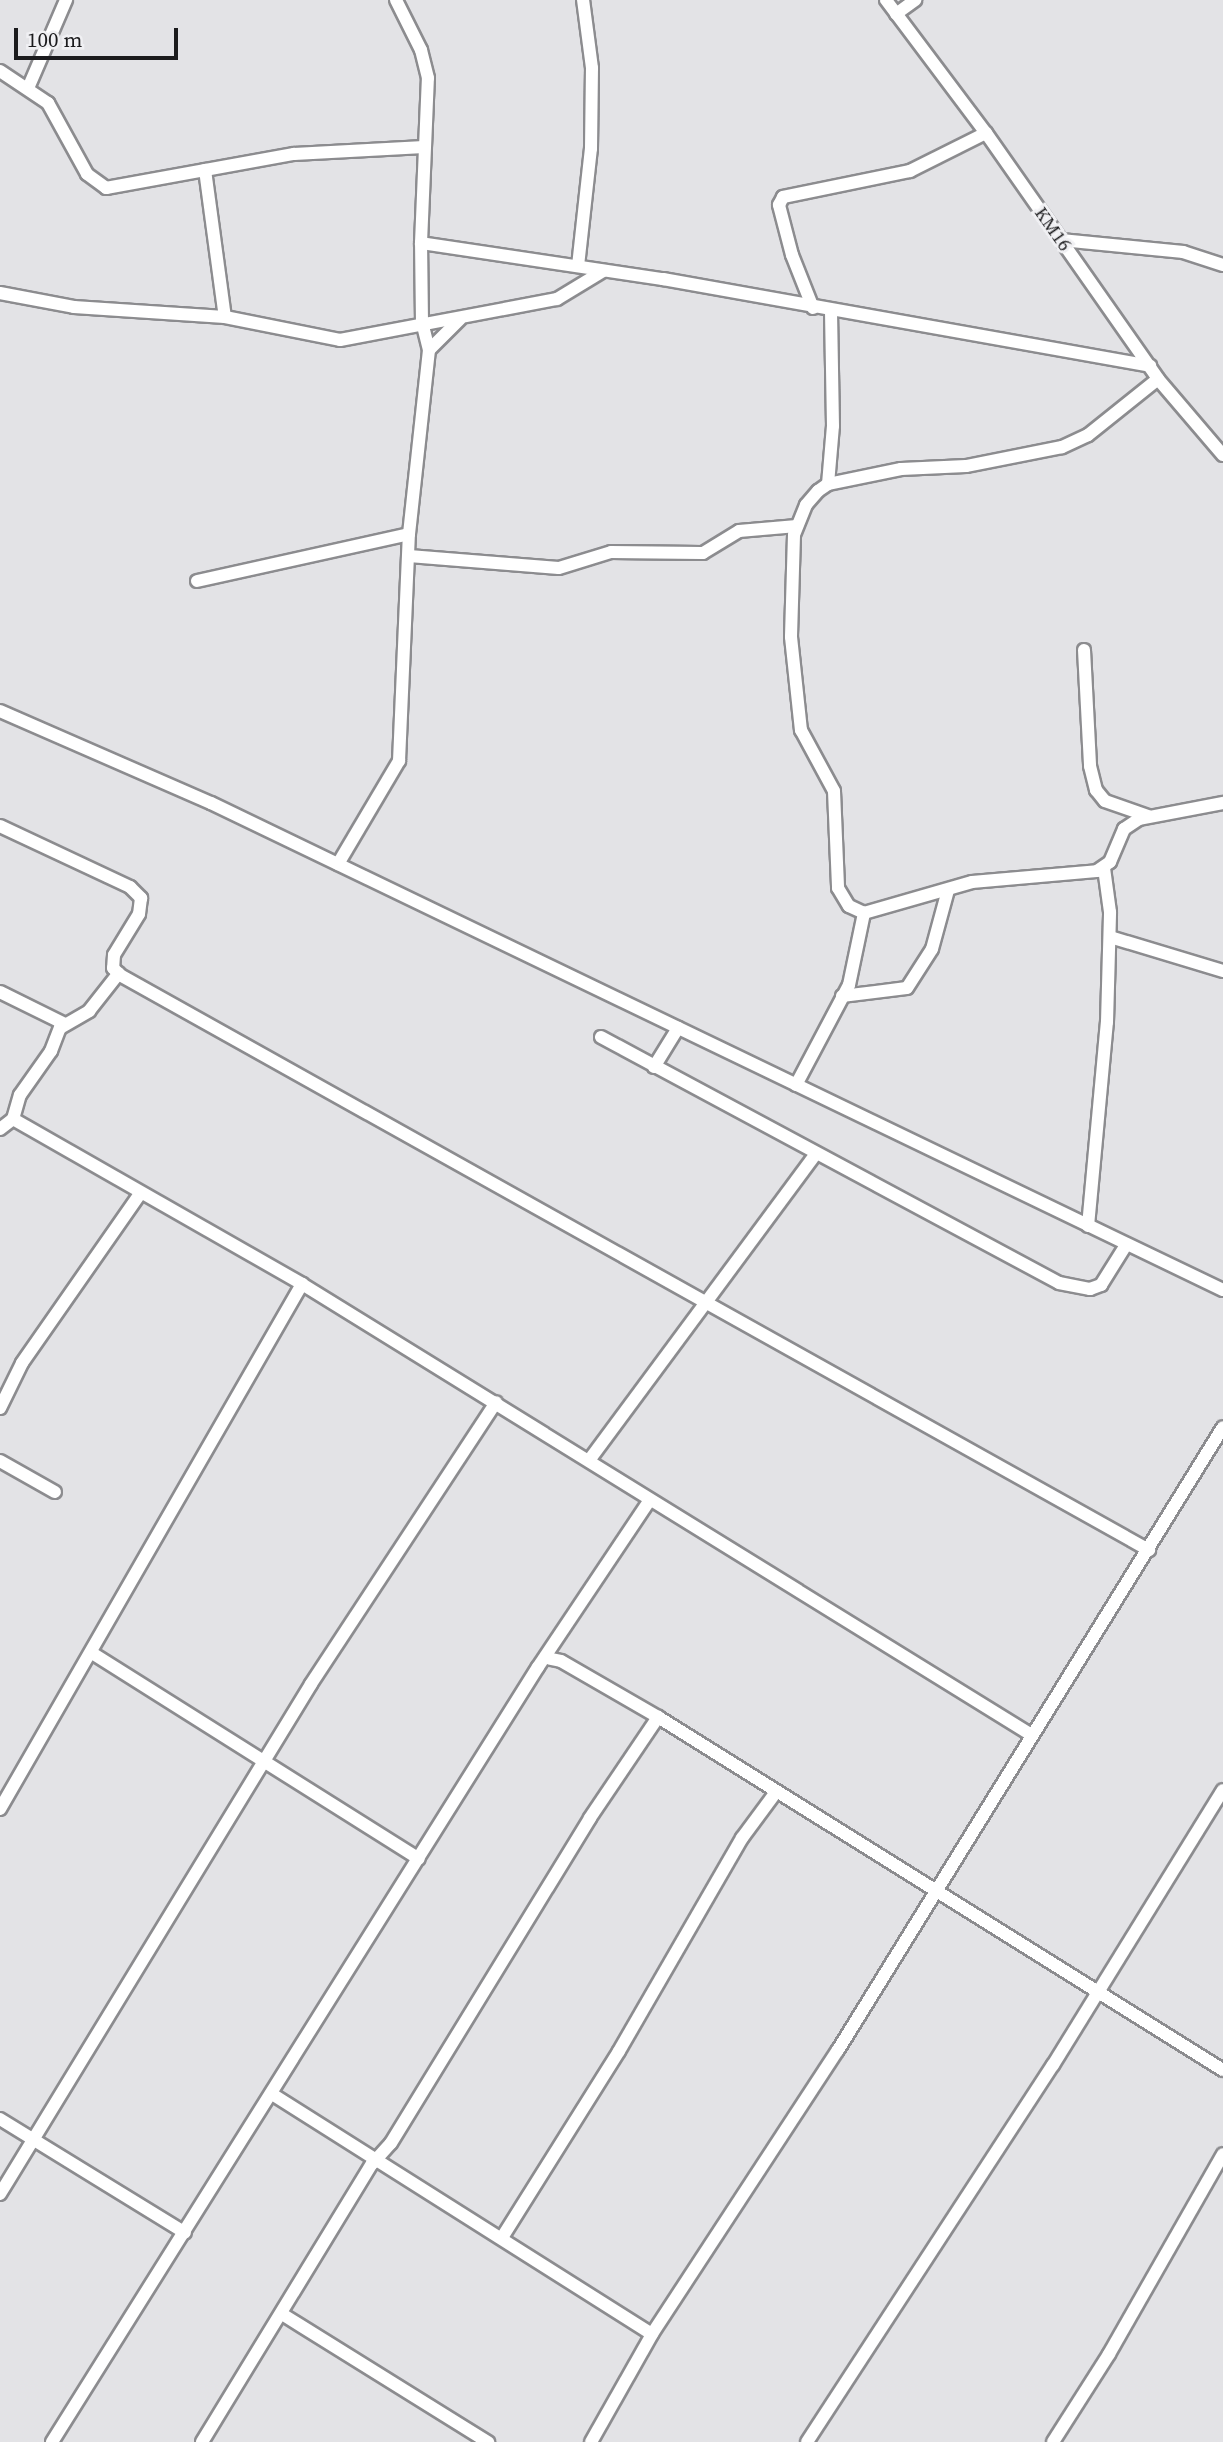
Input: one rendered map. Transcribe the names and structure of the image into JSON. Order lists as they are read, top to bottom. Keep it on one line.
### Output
{"streets":{"street":["KM16"]},"scale_bar":"100 m"}
